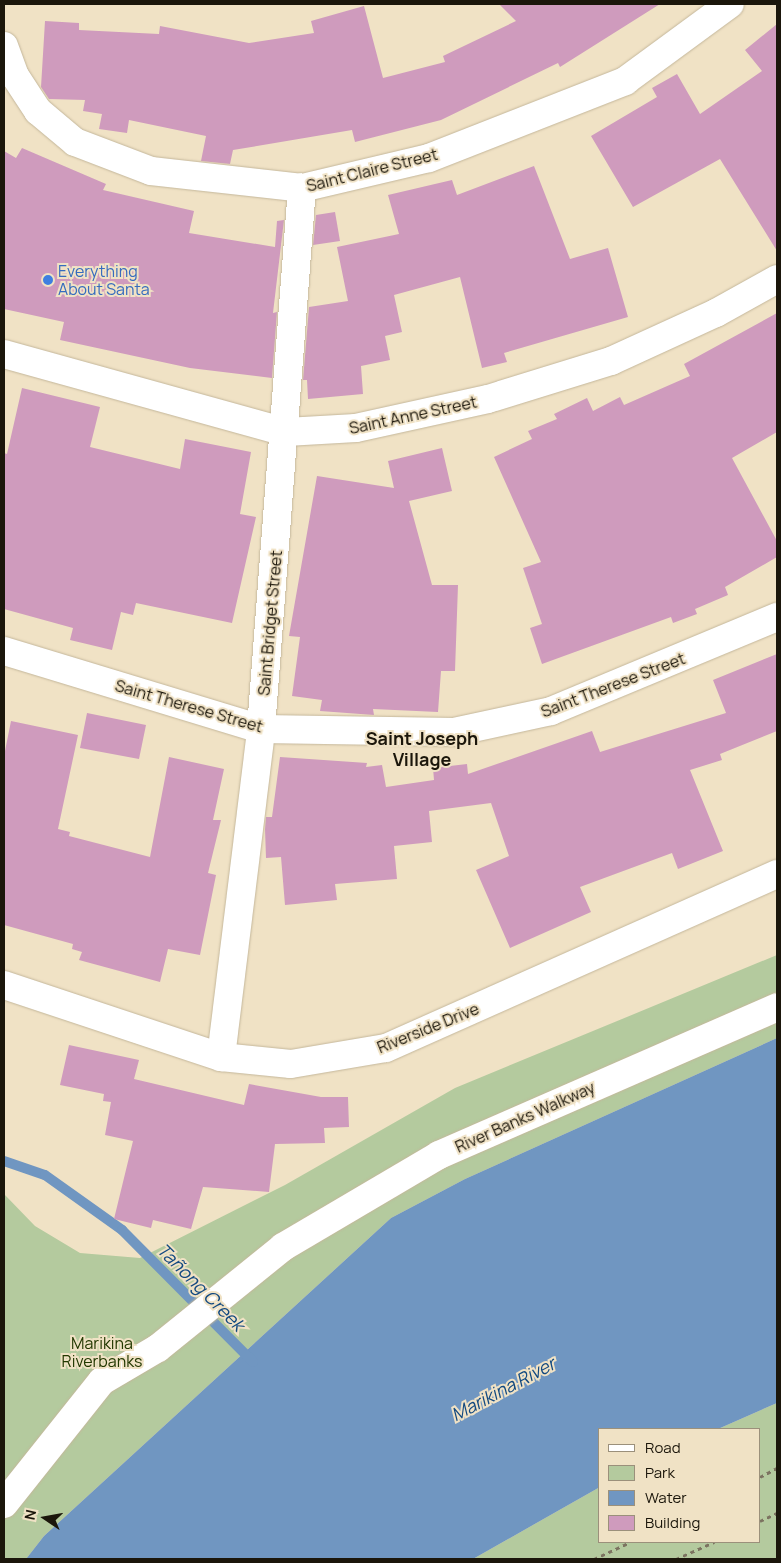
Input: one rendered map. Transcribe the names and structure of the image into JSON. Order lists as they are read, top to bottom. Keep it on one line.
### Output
{"streets":{"street":["Saint Claire Street","Saint Anne Street","Saint Bridget Street","Saint Therese Street","Riverside Drive","River Banks Walkway"]},"crossings":[["Saint Claire Street","Saint Bridget Street"],["Saint Anne Street","Saint Bridget Street"],["Saint Bridget Street","Saint Therese Street"],["Saint Bridget Street","Riverside Drive"]],"districts":["Saint Joseph Village"],"water":["Tañong Creek","Marikina River"],"parks":["Marikina Riverbanks"],"places":["Everything About Santa"],"legend":["Road","Park","Water","Building"],"north":"left"}
